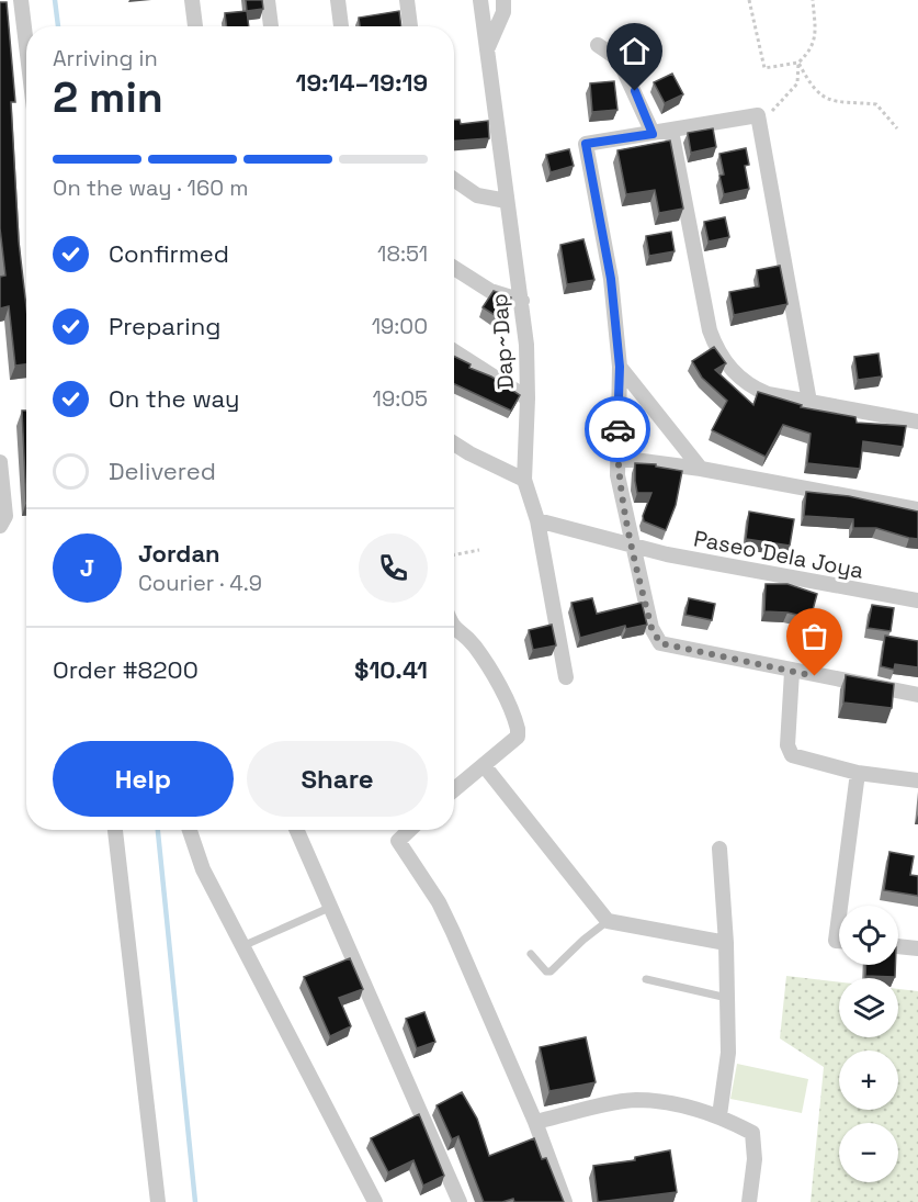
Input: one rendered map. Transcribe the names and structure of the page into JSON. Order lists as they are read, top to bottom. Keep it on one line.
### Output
{"streets":{"street":["Dap~Dap","Paseo Dela Joya"]},"crossings":[["Dap~Dap","Paseo Dela Joya"]],"page":{"heading":["2 min","Arriving in","19:14–19:19"],"panel":["Jordan","Courier · 4.9","Order #8200","$10.41"],"bar":"On the way · 160 m","list":[["Confirmed","18:51"],["Preparing","19:00"],["On the way","19:05"],"Delivered"],"round":"J","buttons":["Help","Share"],"map_buttons":["+","−"]}}
